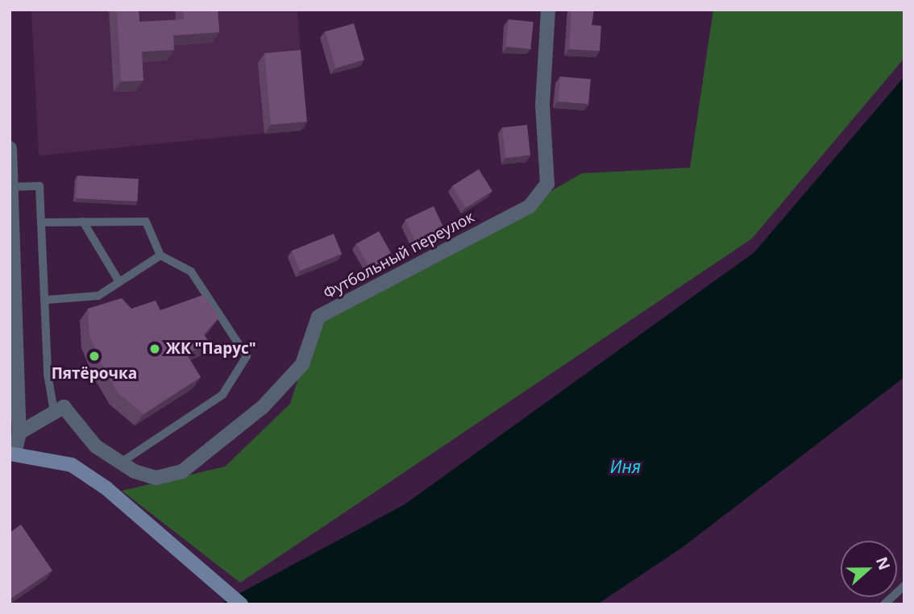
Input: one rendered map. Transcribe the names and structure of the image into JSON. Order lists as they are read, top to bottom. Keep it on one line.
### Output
{"streets":{"street":["Футбольный переулок"]},"water":["Иня"],"places":["ЖК \"Парус\"","Пятёрочка"],"north":"right"}
